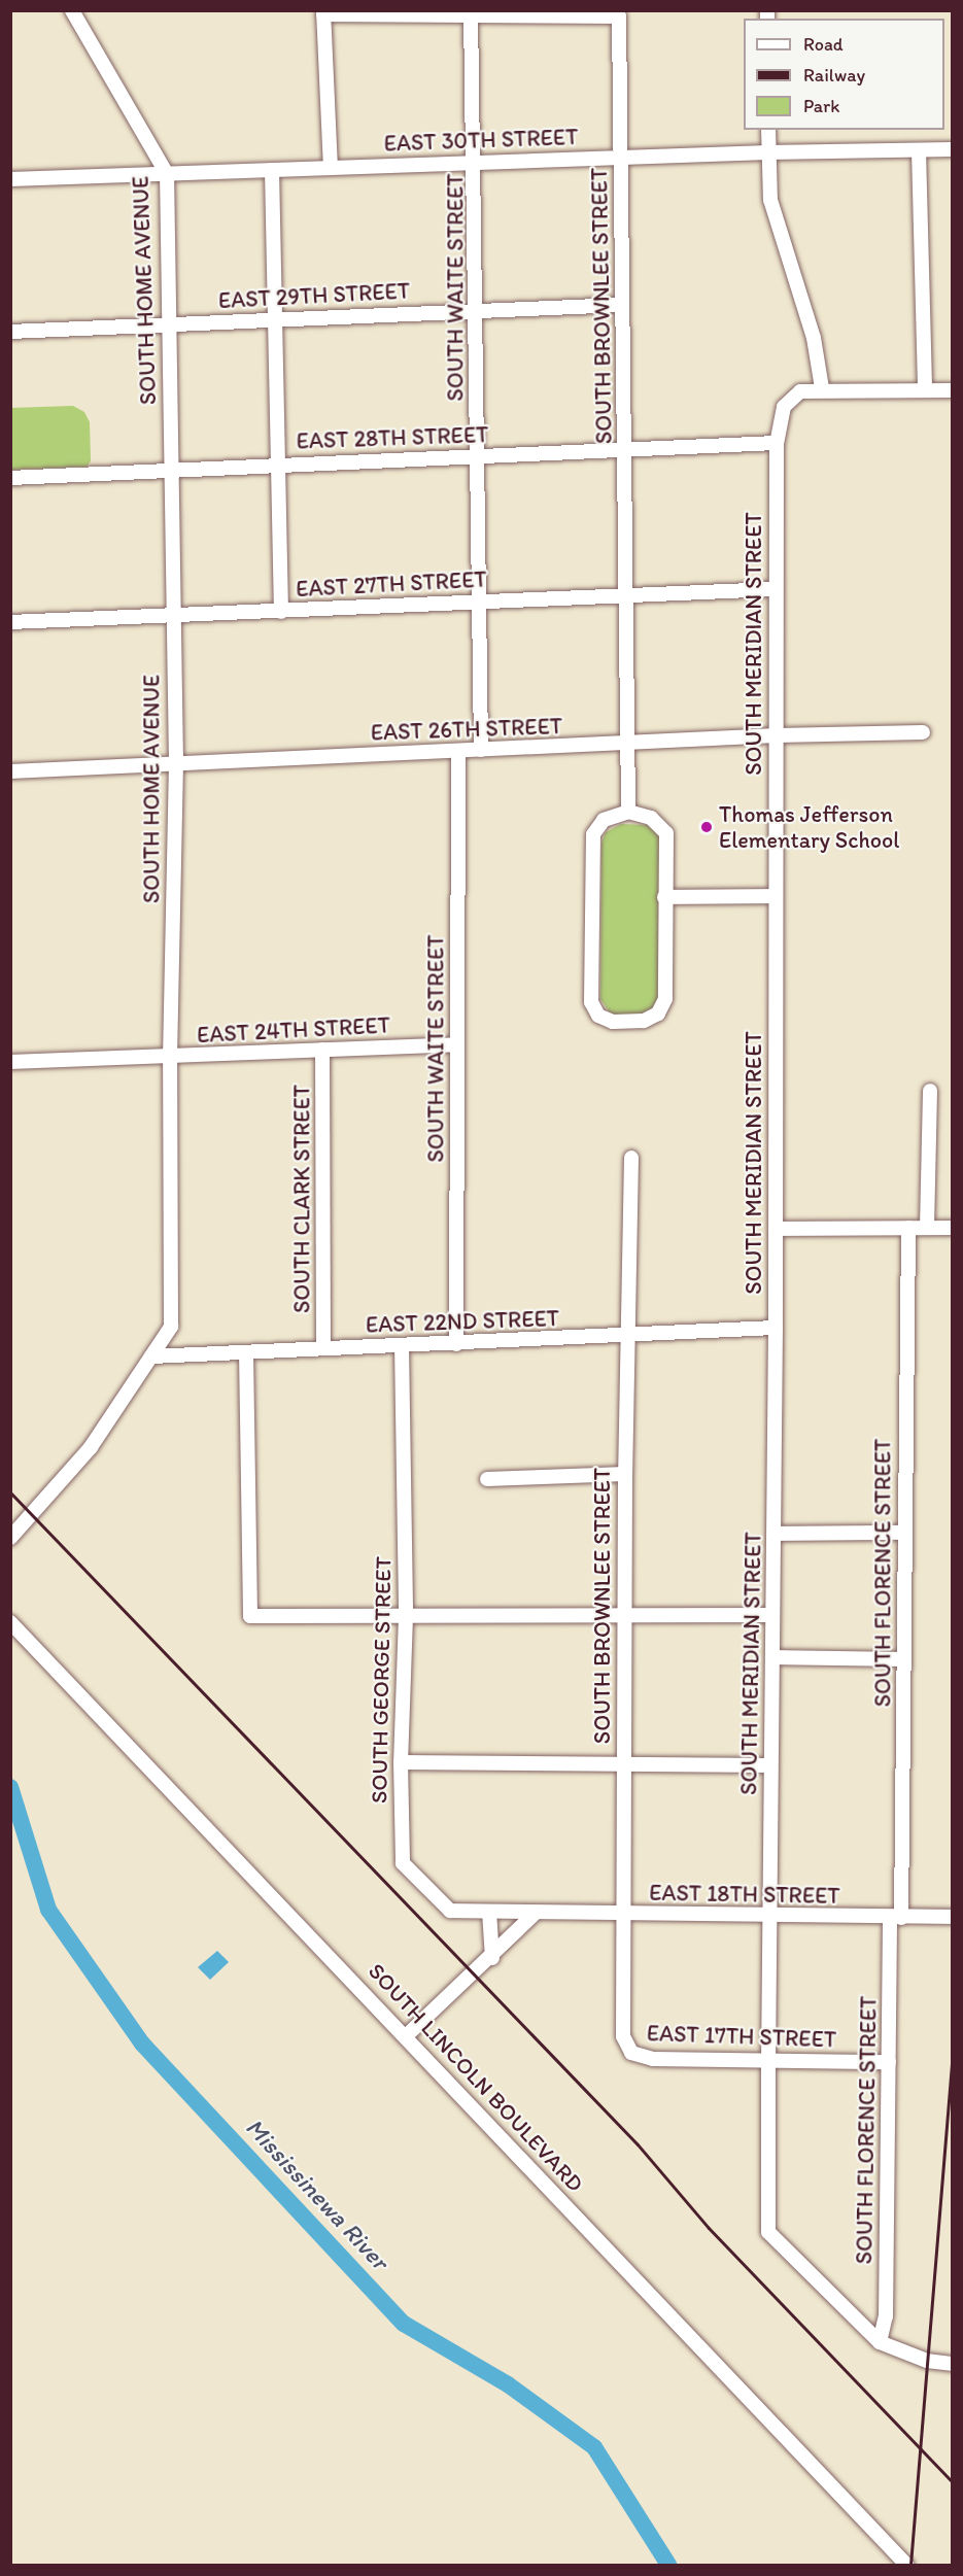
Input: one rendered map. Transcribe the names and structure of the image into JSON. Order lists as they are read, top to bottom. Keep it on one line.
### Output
{"streets":{"street":["EAST 30TH STREET","SOUTH WAITE STREET","SOUTH HOME AVENUE","EAST 29TH STREET","SOUTH BROWNLEE STREET","EAST 28TH STREET","EAST 27TH STREET","SOUTH MERIDIAN STREET","EAST 26TH STREET","EAST 24TH STREET","SOUTH CLARK STREET","EAST 22ND STREET","SOUTH FLORENCE STREET","SOUTH GEORGE STREET","EAST 18TH STREET","EAST 17TH STREET","SOUTH LINCOLN BOULEVARD"]},"crossings":[["EAST 30TH STREET","SOUTH WAITE STREET"],["EAST 30TH STREET","SOUTH HOME AVENUE"],["EAST 30TH STREET","SOUTH BROWNLEE STREET"],["SOUTH WAITE STREET","EAST 29TH STREET"],["SOUTH WAITE STREET","SOUTH BROWNLEE STREET"],["SOUTH WAITE STREET","EAST 28TH STREET"],["SOUTH WAITE STREET","EAST 27TH STREET"],["SOUTH WAITE STREET","EAST 26TH STREET"],["SOUTH WAITE STREET","EAST 24TH STREET"],["SOUTH WAITE STREET","EAST 22ND STREET"],["SOUTH HOME AVENUE","EAST 29TH STREET"],["SOUTH HOME AVENUE","EAST 28TH STREET"],["SOUTH HOME AVENUE","EAST 27TH STREET"],["SOUTH HOME AVENUE","EAST 26TH STREET"],["SOUTH HOME AVENUE","EAST 24TH STREET"],["SOUTH HOME AVENUE","EAST 22ND STREET"],["EAST 29TH STREET","SOUTH BROWNLEE STREET"],["SOUTH BROWNLEE STREET","EAST 28TH STREET"],["SOUTH BROWNLEE STREET","EAST 27TH STREET"],["SOUTH BROWNLEE STREET","EAST 26TH STREET"],["SOUTH BROWNLEE STREET","EAST 22ND STREET"],["SOUTH BROWNLEE STREET","EAST 18TH STREET"],["SOUTH BROWNLEE STREET","EAST 17TH STREET"],["EAST 28TH STREET","SOUTH MERIDIAN STREET"],["EAST 27TH STREET","SOUTH MERIDIAN STREET"],["SOUTH MERIDIAN STREET","EAST 26TH STREET"],["SOUTH MERIDIAN STREET","EAST 22ND STREET"],["SOUTH MERIDIAN STREET","SOUTH FLORENCE STREET"],["SOUTH MERIDIAN STREET","EAST 18TH STREET"],["SOUTH MERIDIAN STREET","EAST 17TH STREET"],["EAST 24TH STREET","SOUTH CLARK STREET"],["SOUTH CLARK STREET","EAST 22ND STREET"],["EAST 22ND STREET","SOUTH GEORGE STREET"],["SOUTH FLORENCE STREET","EAST 18TH STREET"],["SOUTH FLORENCE STREET","EAST 17TH STREET"],["SOUTH GEORGE STREET","EAST 18TH STREET"]],"water":["Mississinewa River"],"places":["Thomas Jefferson Elementary School"],"legend":["Road","Railway","Park"]}
